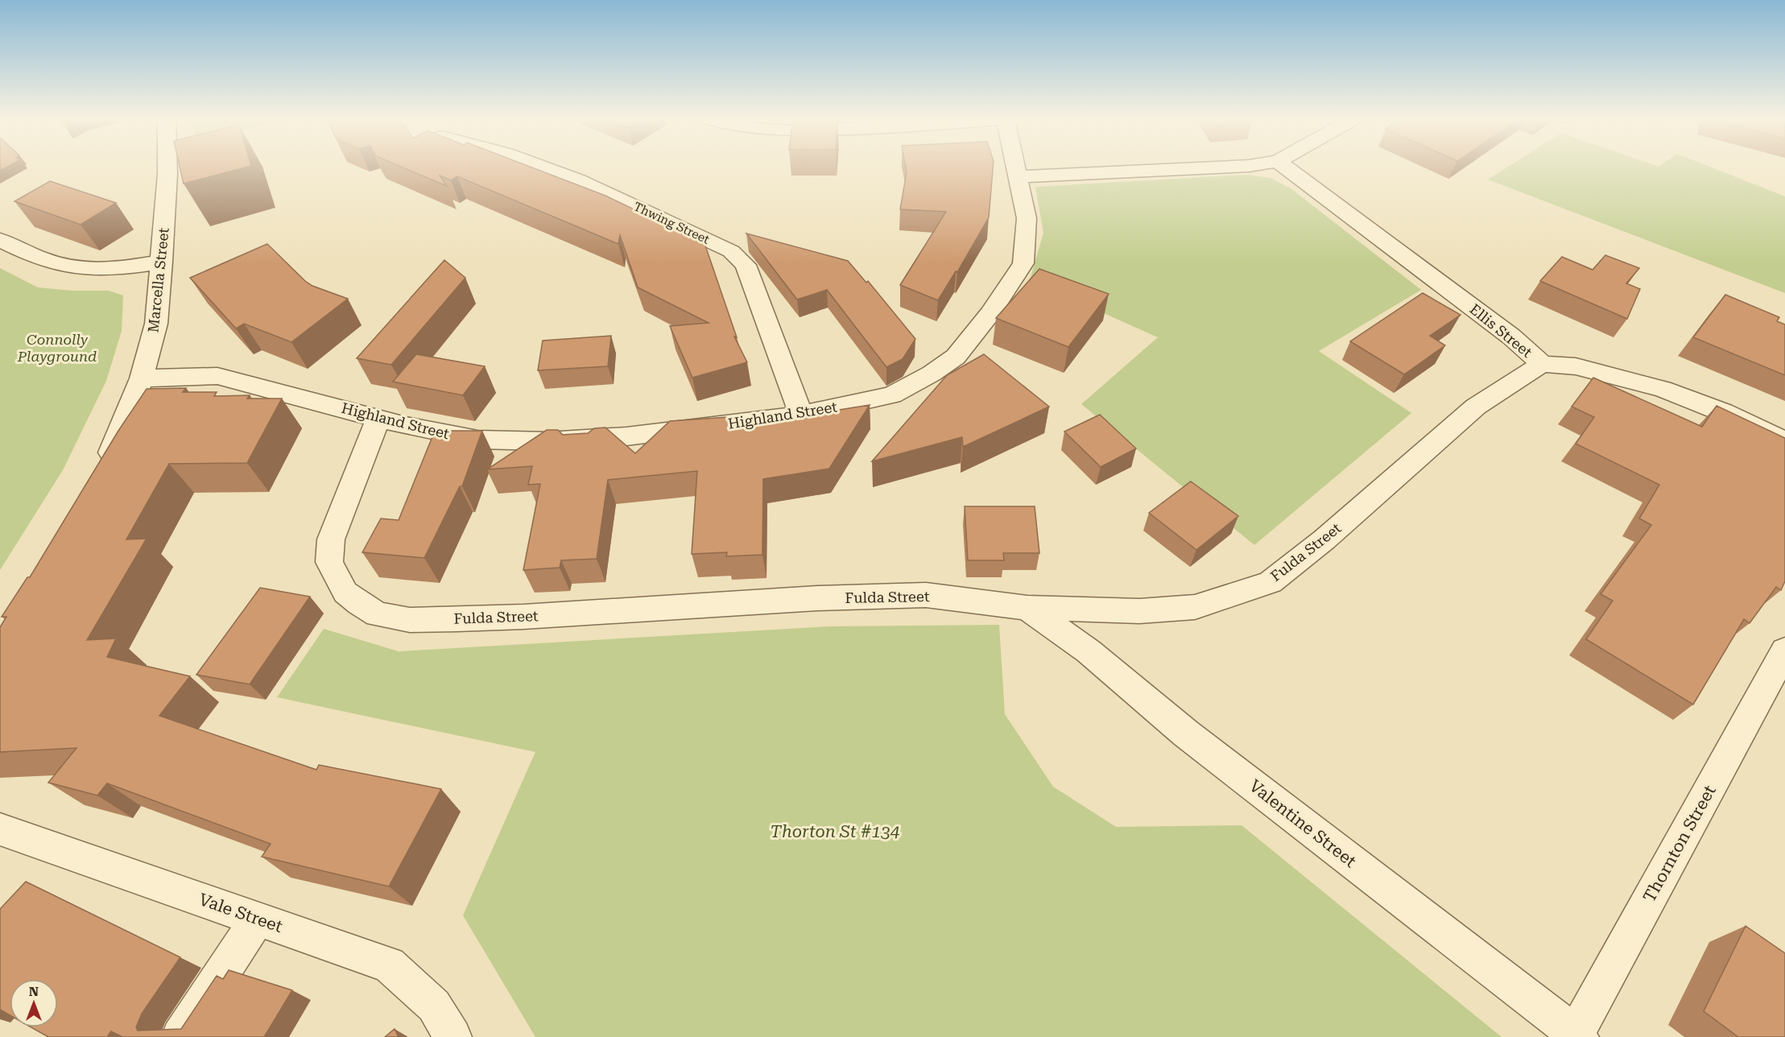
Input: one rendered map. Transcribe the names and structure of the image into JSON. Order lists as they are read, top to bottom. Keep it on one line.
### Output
{"streets":{"street":["Thwing Street","Marcella Street","Ellis Street","Highland Street","Fulda Street","Valentine Street","Thornton Street","Vale Street"]},"crossings":[["Thwing Street","Highland Street"],["Marcella Street","Highland Street"],["Ellis Street","Fulda Street"],["Highland Street","Fulda Street"],["Fulda Street","Valentine Street"],["Valentine Street","Thornton Street"]],"parks":["Connolly Playground","Thorton St #134"],"north":"top"}
